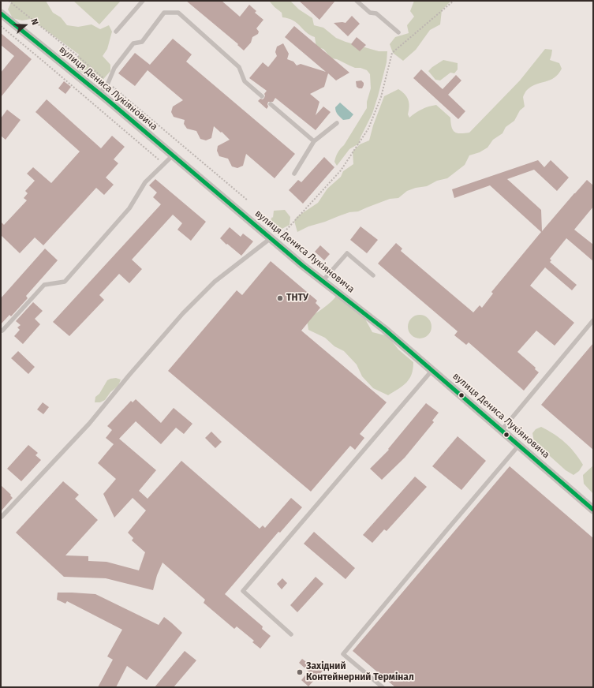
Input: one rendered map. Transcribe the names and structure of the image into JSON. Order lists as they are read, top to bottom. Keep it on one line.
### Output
{"streets":{"street":["вулиця Дениса Лукіяновича"]},"places":["ТНТУ","Західний Контейнерний Термінал"],"north":"right"}
